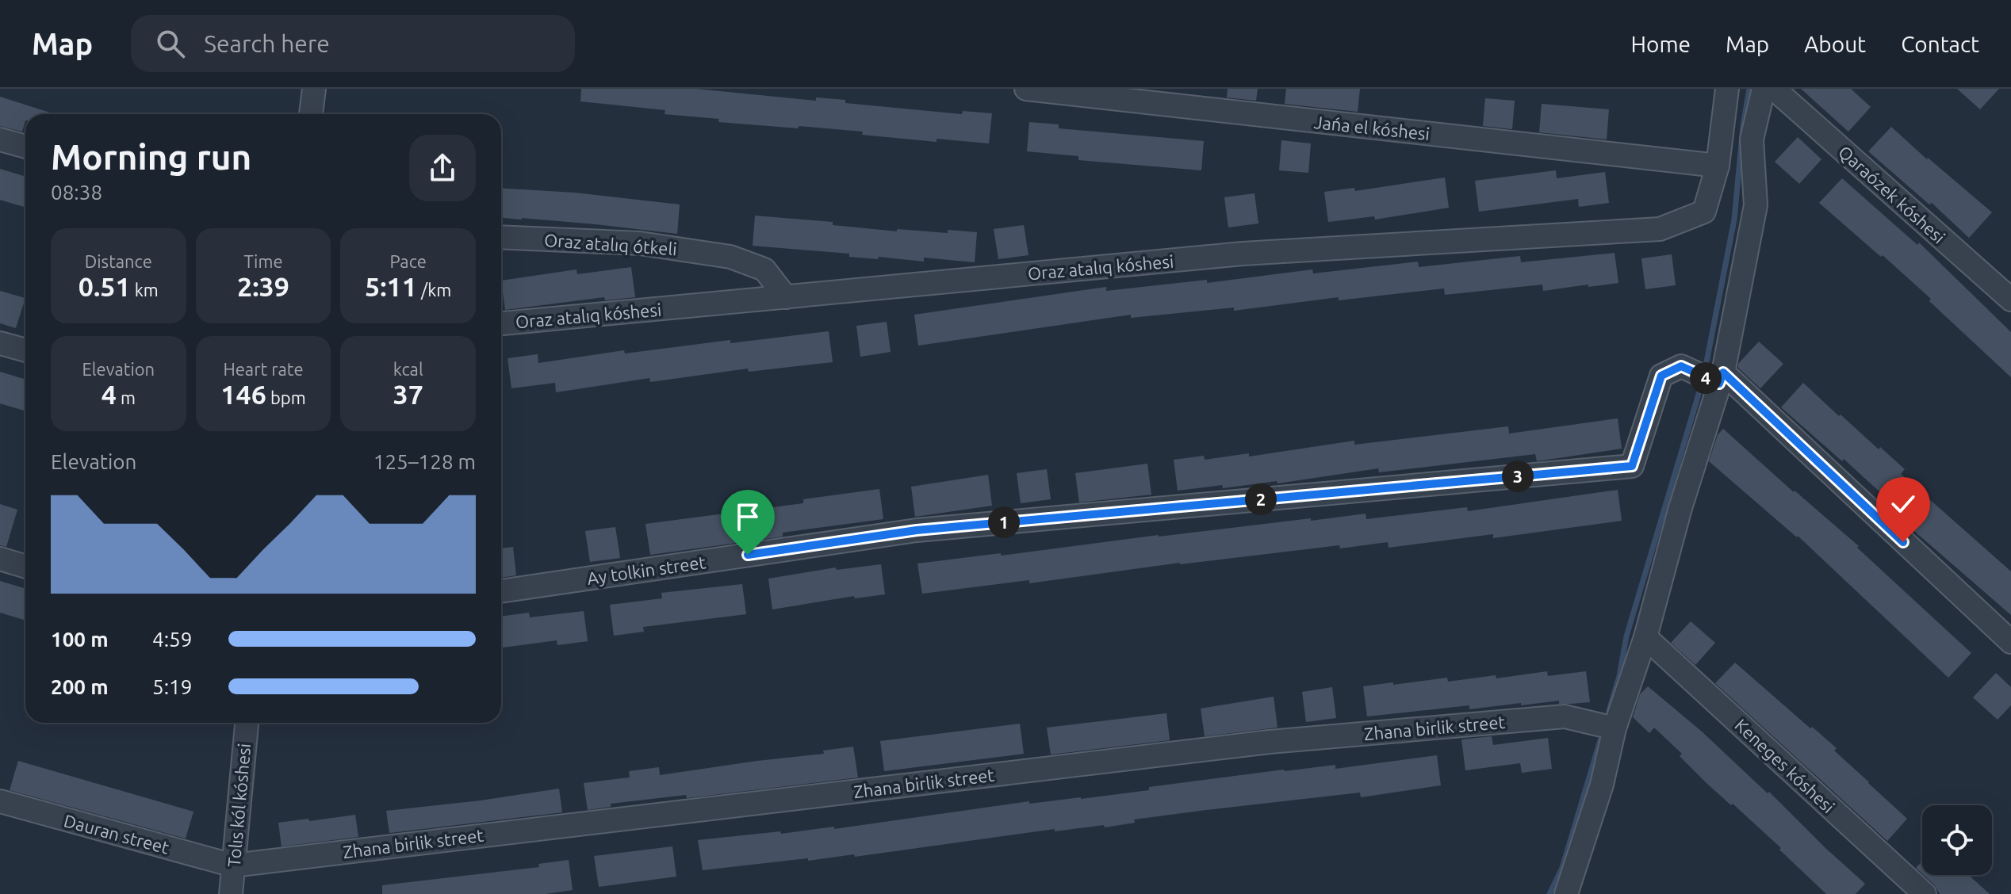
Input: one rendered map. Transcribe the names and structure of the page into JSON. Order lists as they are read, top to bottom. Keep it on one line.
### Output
{"streets":{"street":["Jańa el kóshesi","Qaraózek kóshesi","Oraz atalıq ótkeli","Oraz atalıq kóshesi","Ay tolkin street","Zhana birlik street","Keneges kóshesi","Tolıs kól kóshesi","Dauran street"]},"crossings":[["Jańa el kóshesi","Oraz atalıq kóshesi"],["Oraz atalıq ótkeli","Oraz atalıq kóshesi"],["Zhana birlik street","Tolıs kól kóshesi"],["Zhana birlik street","Dauran street"],["Tolıs kól kóshesi","Dauran street"]],"page":{"header":"Map","search":"Search here","nav":["Home","Map","About","Contact"],"heading":["Morning run","08:38"],"stats":[["Distance","0.51 km"],["Time","2:39"],["Pace","5:11 /km"],["Elevation","4 m"],["Heart rate","146 bpm"],["kcal","37"]],"pins":["4","3","2","1"],"chart":["Elevation","125–128 m"],"list":[{"name":"100 m","note":"4:59"},{"name":"200 m","note":"5:19"}]}}
